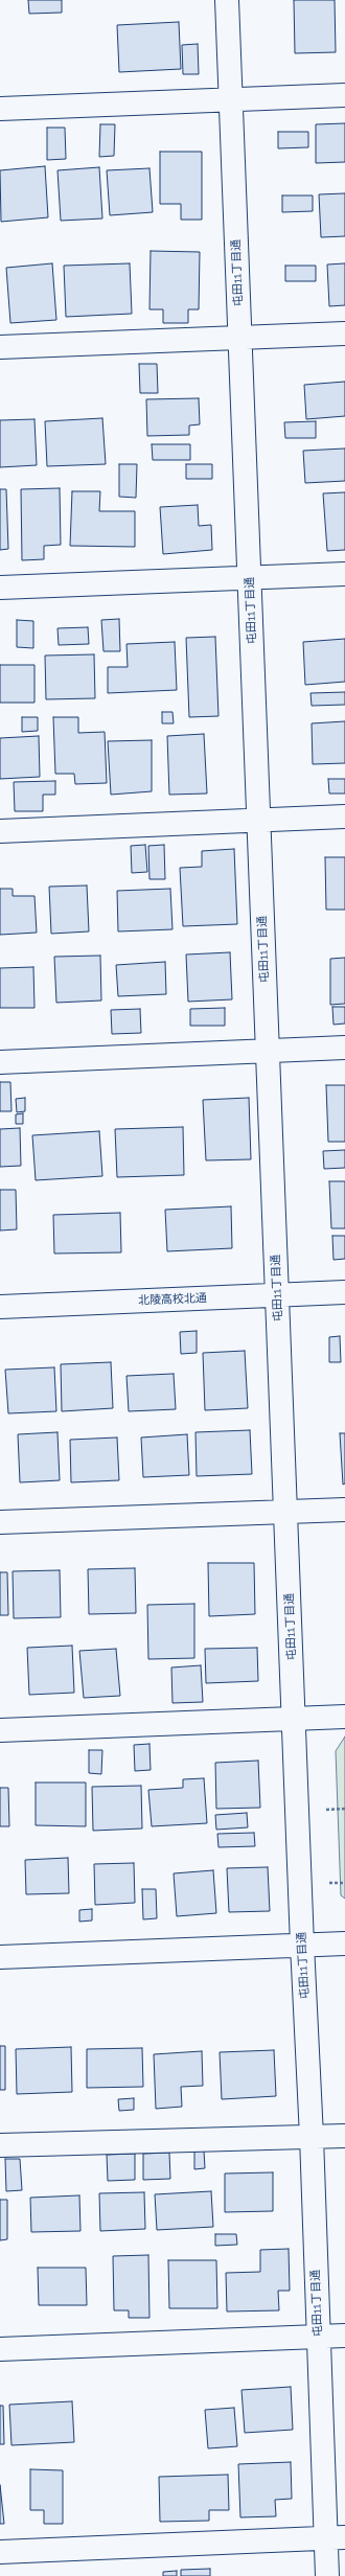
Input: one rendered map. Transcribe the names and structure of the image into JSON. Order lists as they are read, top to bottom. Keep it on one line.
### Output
{"streets":{"street":["屯田11丁目通","北陵高校北通"]},"crossings":[["屯田11丁目通","北陵高校北通"]]}
